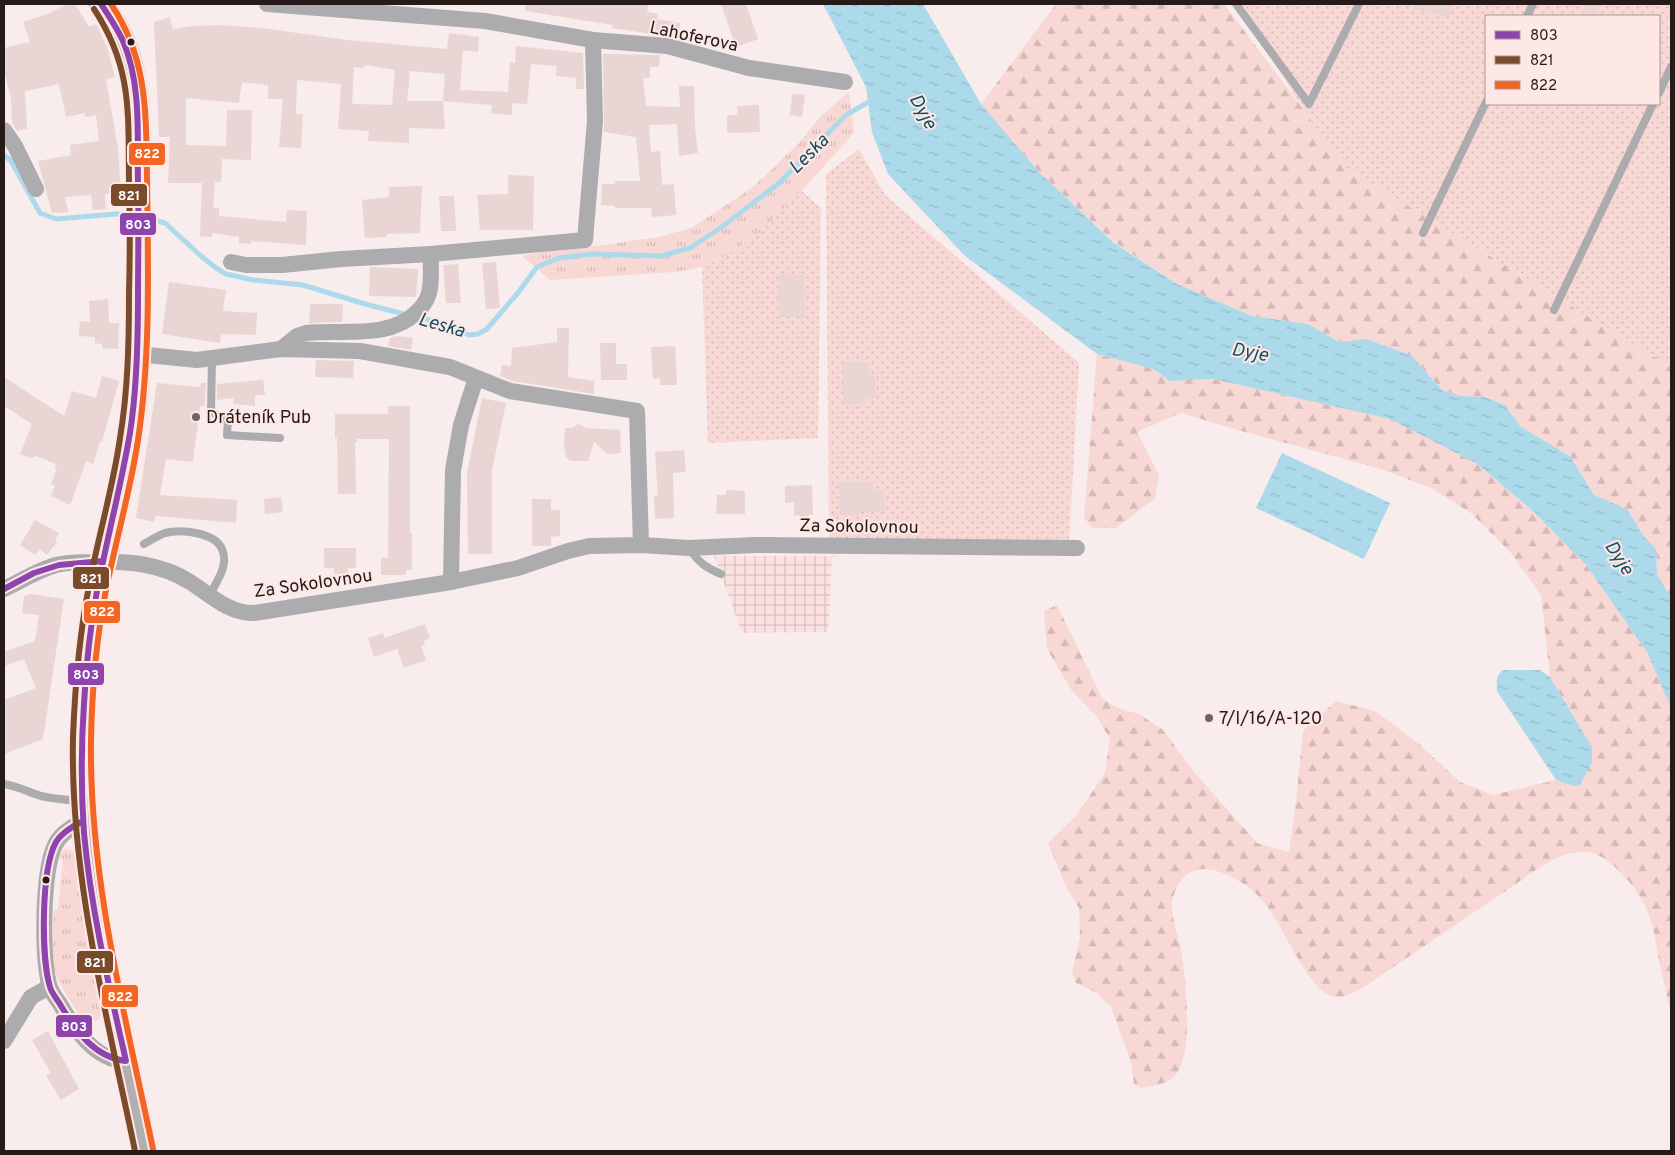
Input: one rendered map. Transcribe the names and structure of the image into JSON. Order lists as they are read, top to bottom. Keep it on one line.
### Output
{"streets":{"street":["Lahoferova","Za Sokolovnou"]},"water":["Dyje","Leska"],"places":["Dráteník Pub","7/I/16/A-120"],"lines":["transit line 803","transit line 822","transit line 821"],"legend":["803","821","822"]}
